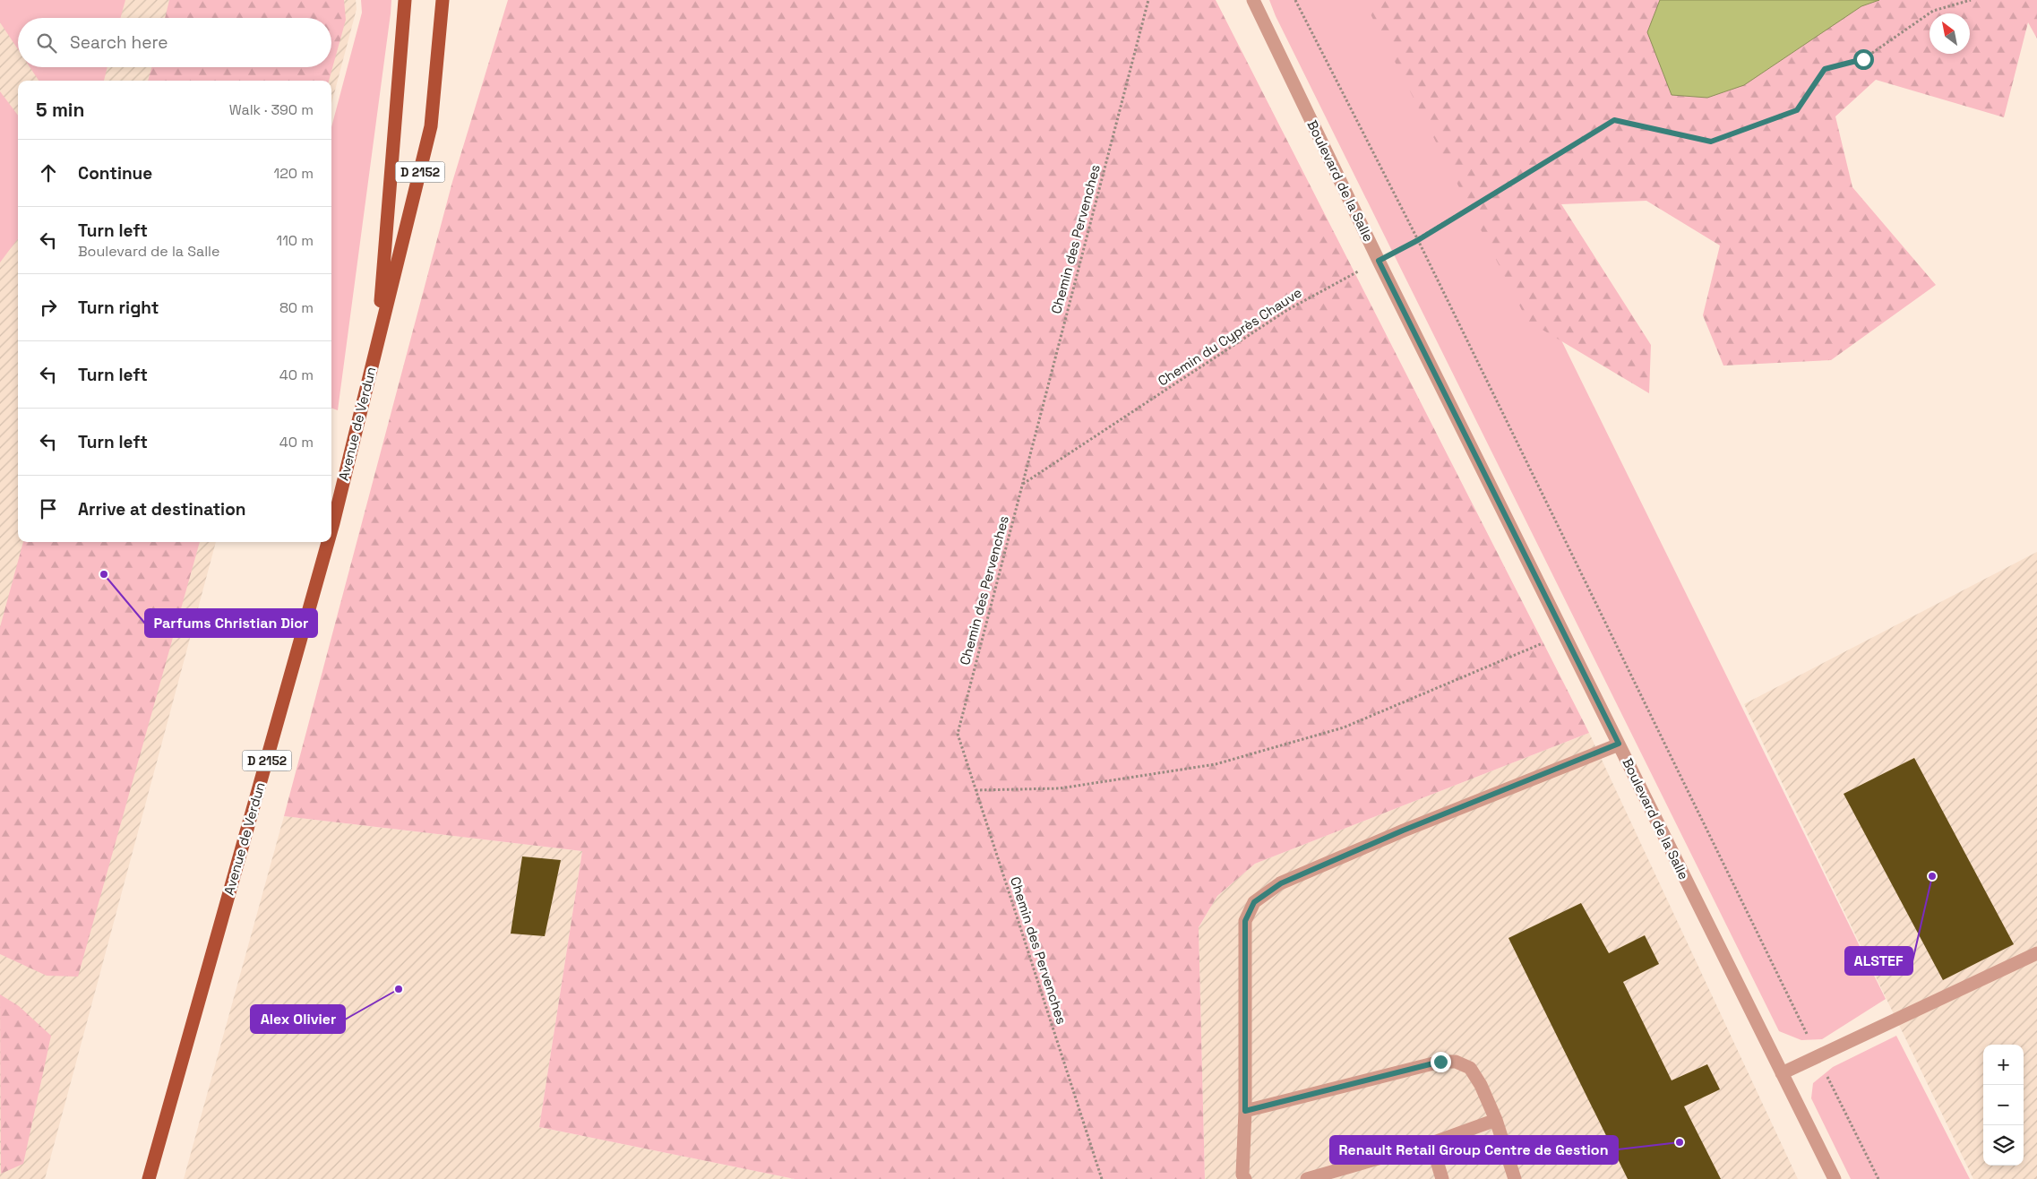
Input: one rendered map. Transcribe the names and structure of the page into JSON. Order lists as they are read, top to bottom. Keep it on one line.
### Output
{"streets":{"main road":["D 2152","Avenue de Verdun"],"street":["Boulevard de la Salle"],"path":["Chemin des Pervenches","Chemin du Cyprès Chauve"]},"crossings":[["Boulevard de la Salle","Chemin du Cyprès Chauve"],["Chemin des Pervenches","Chemin du Cyprès Chauve"]],"places":["Parfums Christian Dior","ALSTEF","Alex Olivier","Renault Retail Group Centre de Gestion"],"north":"top left","page":{"search":"Search here","heading":["5 min","Walk · 390 m"],"list":[["Continue","120 m"],["Turn left","Boulevard de la Salle","110 m"],["Turn right","80 m"],["Turn left","40 m"],["Turn left","40 m"],"Arrive at destination"],"map_buttons":["+","−"]}}
